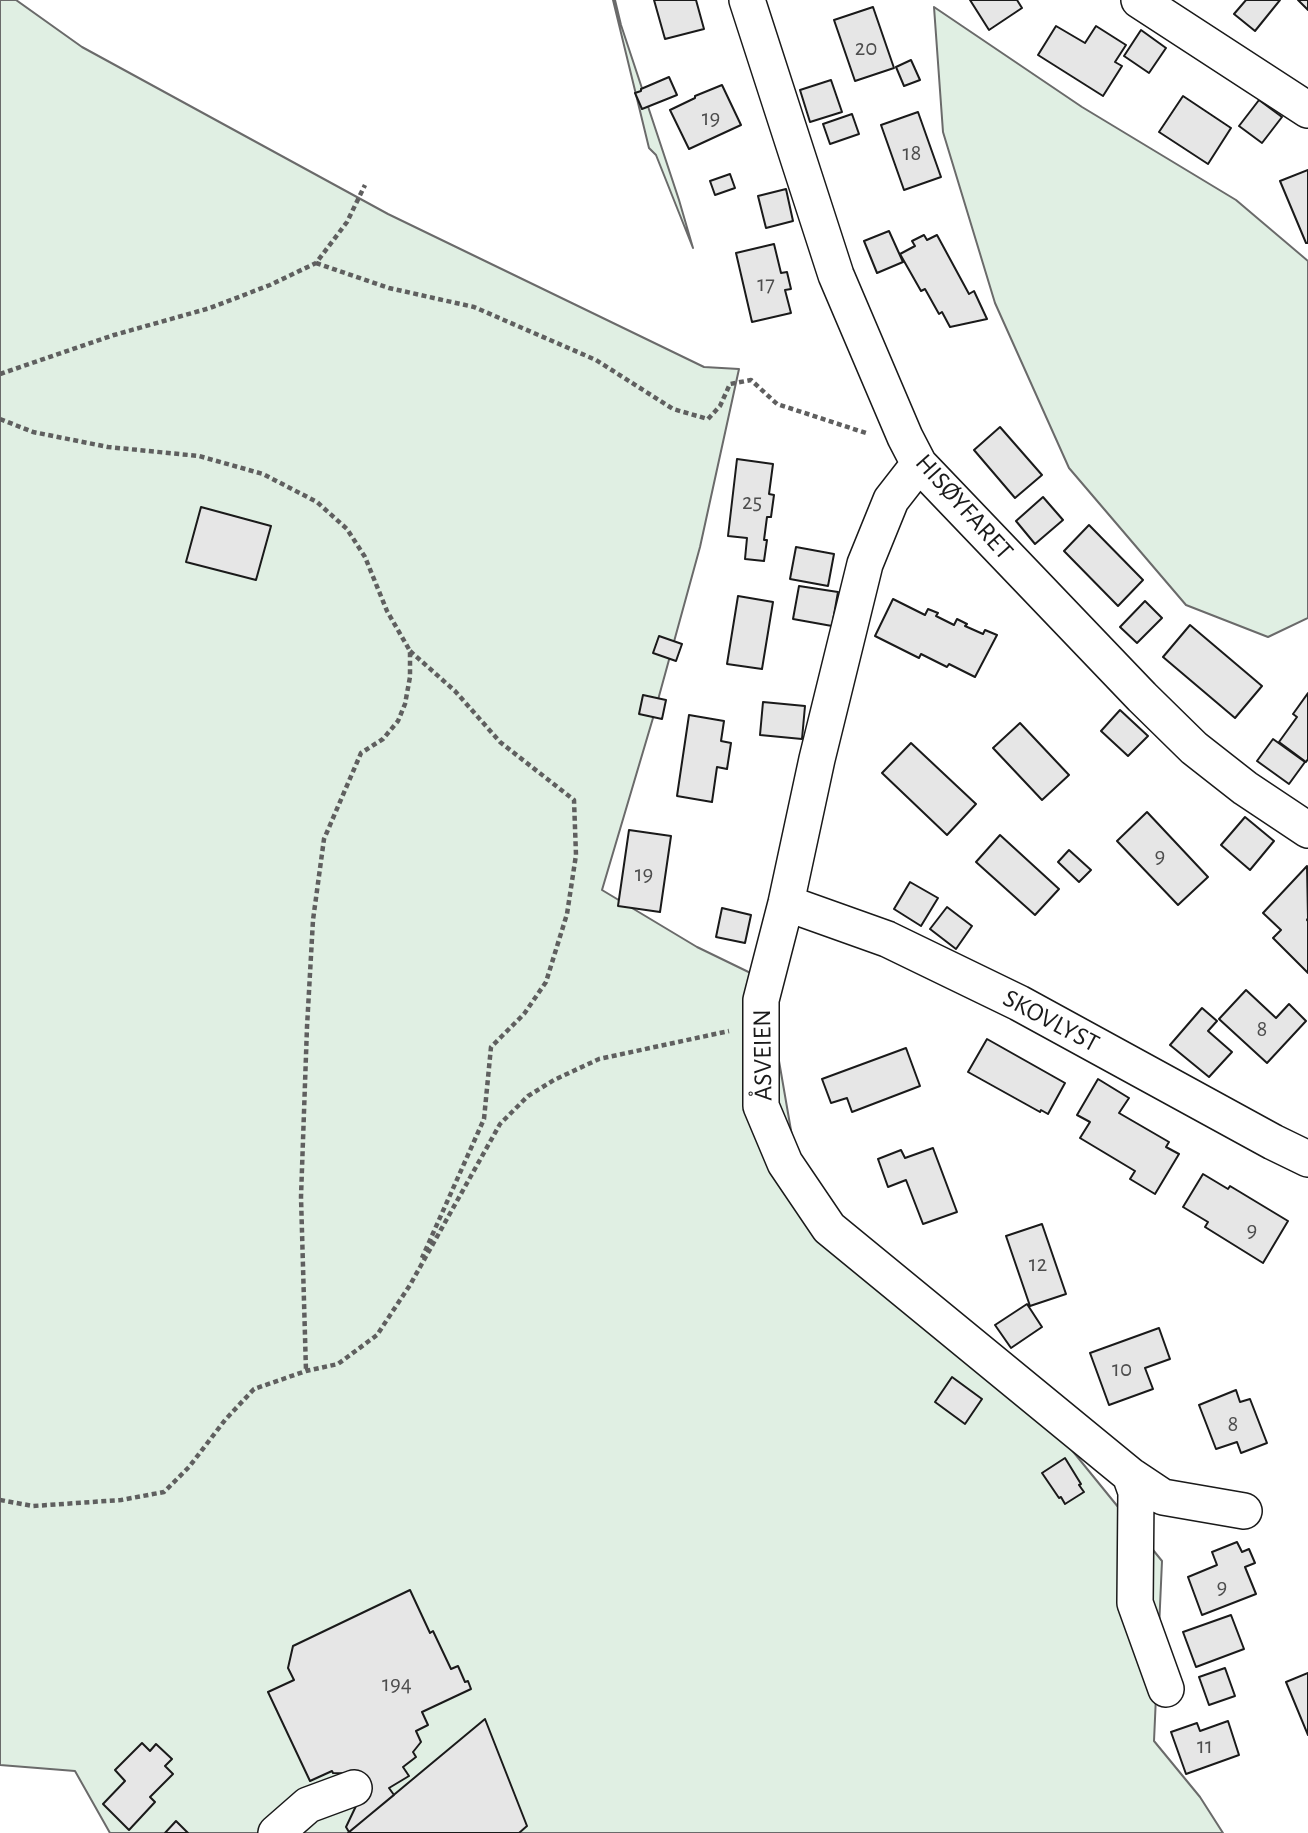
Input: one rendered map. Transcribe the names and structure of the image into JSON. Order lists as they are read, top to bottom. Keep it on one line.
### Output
{"streets":{"street":["HISØYFARET","SKOVLYST","ÅSVEIEN"]},"crossings":[["HISØYFARET","ÅSVEIEN"],["SKOVLYST","ÅSVEIEN"]],"house_numbers":["20","19","18","17","25","9","19","8","9","12","10","8","9","194","11"]}
